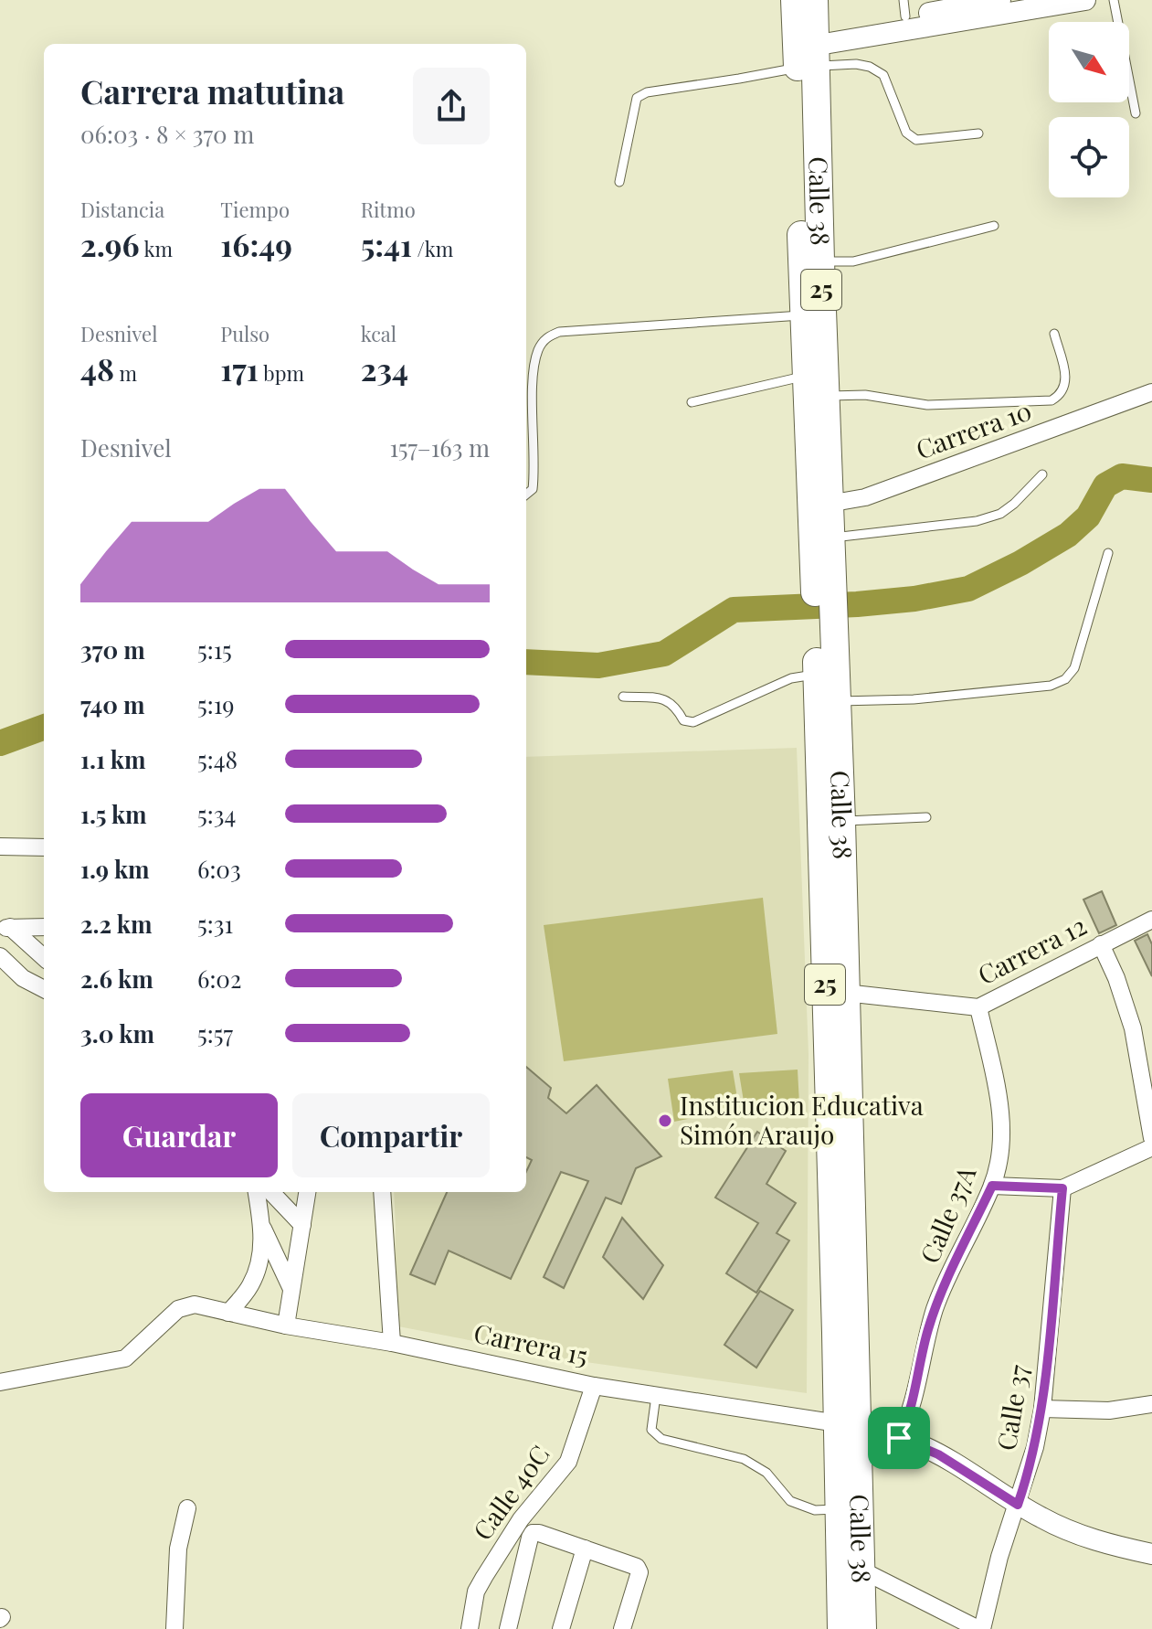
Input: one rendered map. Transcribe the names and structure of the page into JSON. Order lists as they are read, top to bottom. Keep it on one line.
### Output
{"streets":{"highway":["Calle 38","25"],"street":["Carrera 10","Carrera 12","Calle 37A","Carrera 15","Calle 37","Calle 40C"]},"crossings":[["Calle 38","Carrera 10"],["Calle 38","Carrera 12"],["Calle 38","Carrera 15"],["Carrera 12","Calle 37A"],["Carrera 15","Calle 40C"]],"places":["Institucion Educativa Simón Araujo"],"north":"bottom right","page":{"heading":["Carrera matutina","06:03 · 8 × 370 m"],"stats":[["Distancia","2.96 km"],["Tiempo","16:49"],["Ritmo","5:41 /km"],["Desnivel","48 m"],["Pulso","171 bpm"],["kcal","234"]],"chart":["Desnivel","157–163 m"],"list":[{"name":"370 m","note":"5:15"},{"name":"740 m","note":"5:19"},{"name":"1.1 km","note":"5:48"},{"name":"1.5 km","note":"5:34"},{"name":"1.9 km","note":"6:03"},{"name":"2.2 km","note":"5:31"},{"name":"2.6 km","note":"6:02"},{"name":"3.0 km","note":"5:57"}],"buttons":["Guardar","Compartir"]}}
